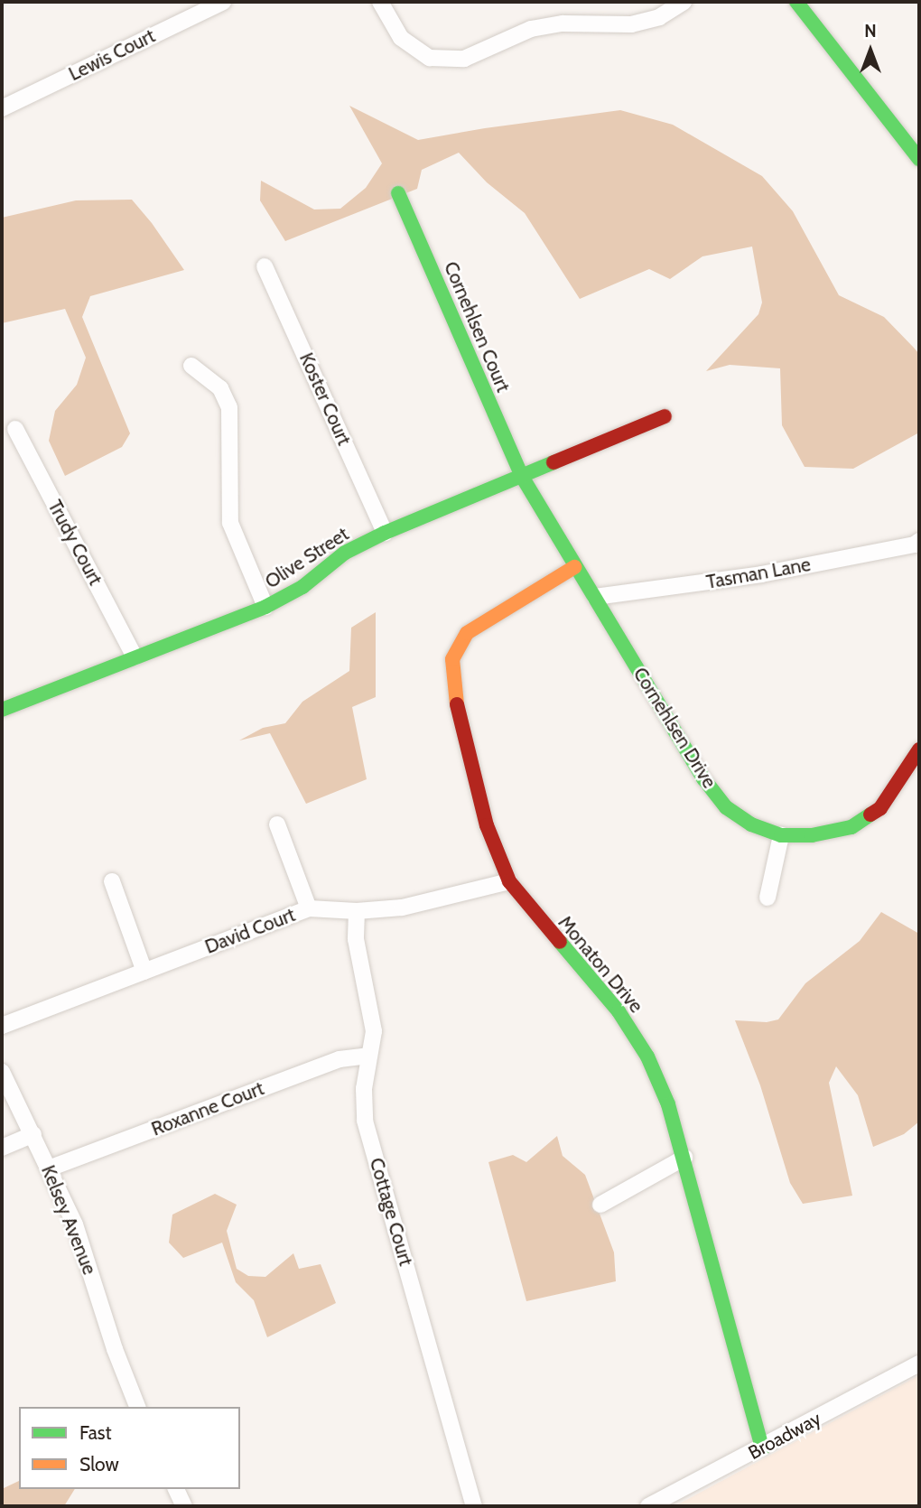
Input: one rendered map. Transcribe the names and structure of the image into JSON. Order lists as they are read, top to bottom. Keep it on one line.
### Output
{"streets":{"street":["Lewis Court","Cornehlsen Court","Koster Court","Trudy Court","Olive Street","Tasman Lane","Cornehlsen Drive","David Court","Monaton Drive","Roxanne Court","Cottage Court","Kelsey Avenue","Broadway"]},"crossings":[["Cornehlsen Court","Olive Street"],["Cornehlsen Court","Cornehlsen Drive"],["Koster Court","Olive Street"],["Trudy Court","Olive Street"],["Olive Street","Cornehlsen Drive"],["Tasman Lane","Cornehlsen Drive"],["Cornehlsen Drive","Monaton Drive"],["David Court","Monaton Drive"],["David Court","Cottage Court"],["Monaton Drive","Broadway"],["Roxanne Court","Cottage Court"],["Roxanne Court","Kelsey Avenue"]],"legend":["Fast","Slow"],"north":"top"}
